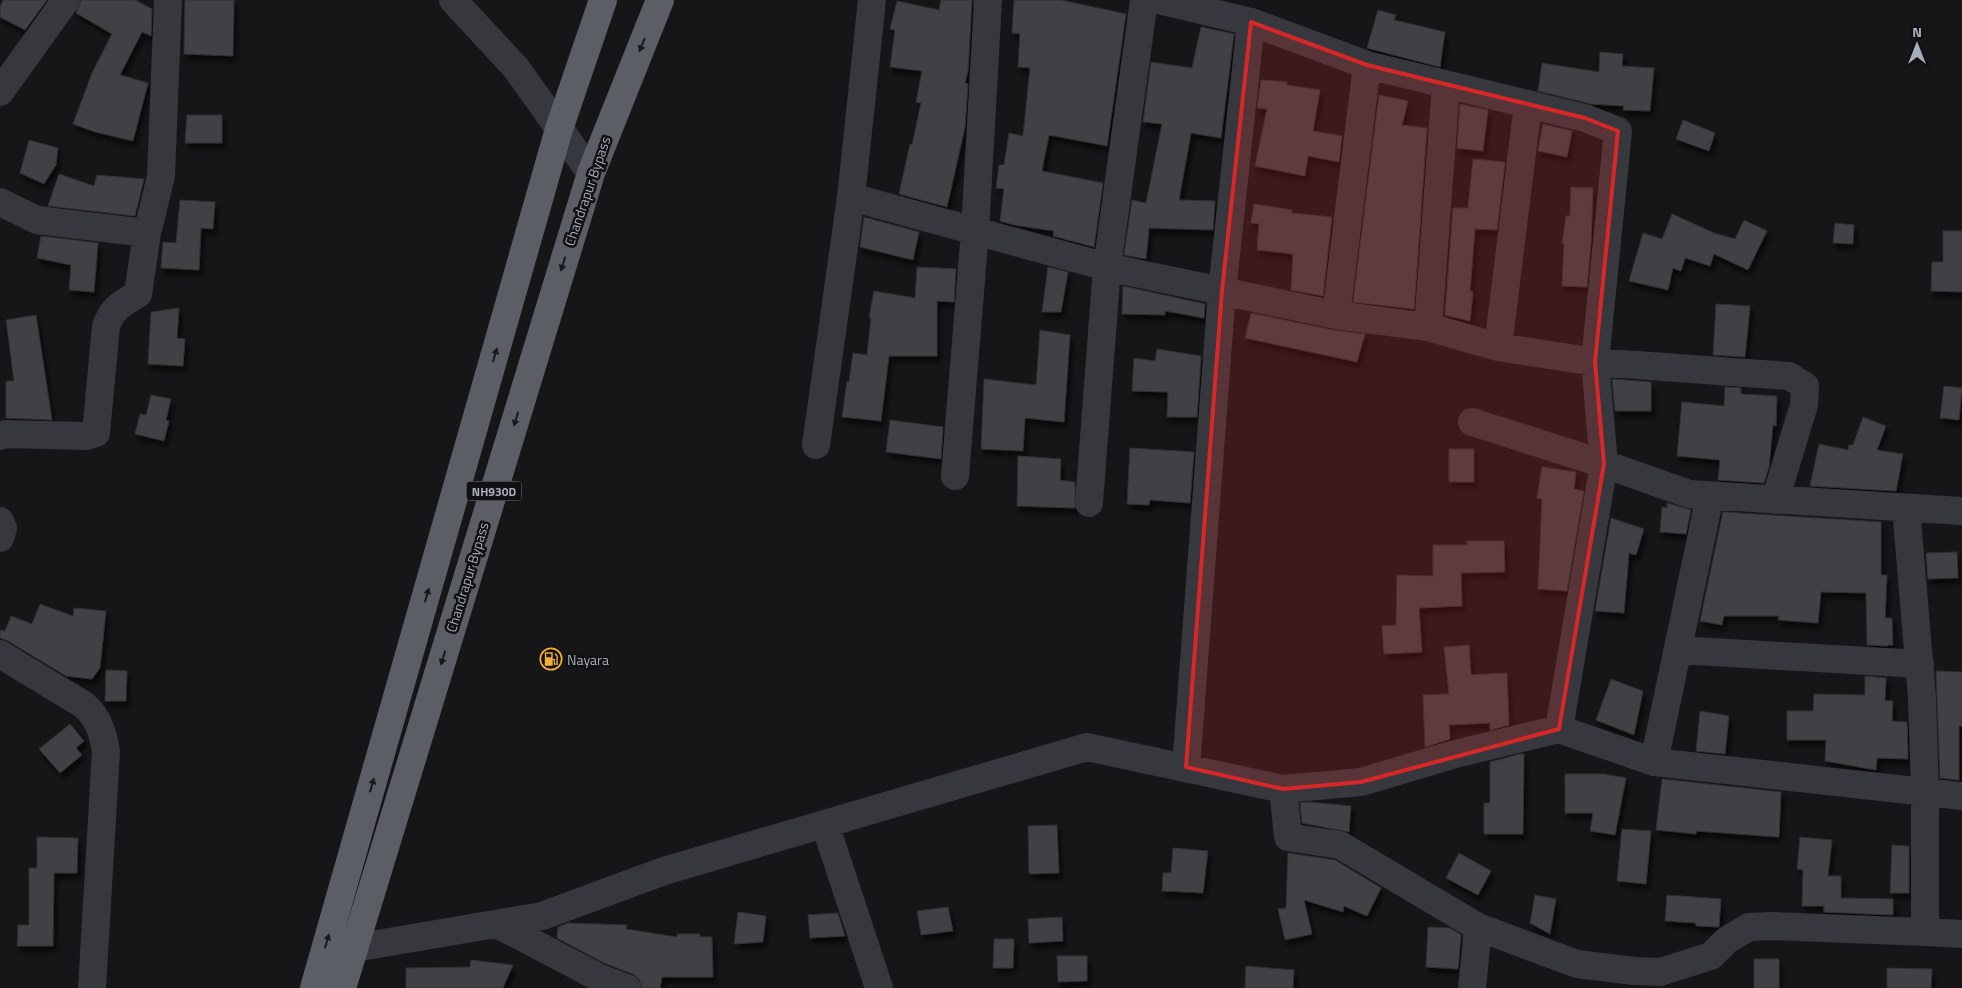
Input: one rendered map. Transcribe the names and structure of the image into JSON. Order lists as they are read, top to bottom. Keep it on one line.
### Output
{"streets":{"highway":["Chandrapur Bypass","NH930D"]},"places":{"fuel station":["Nayara"]},"north":"top"}
